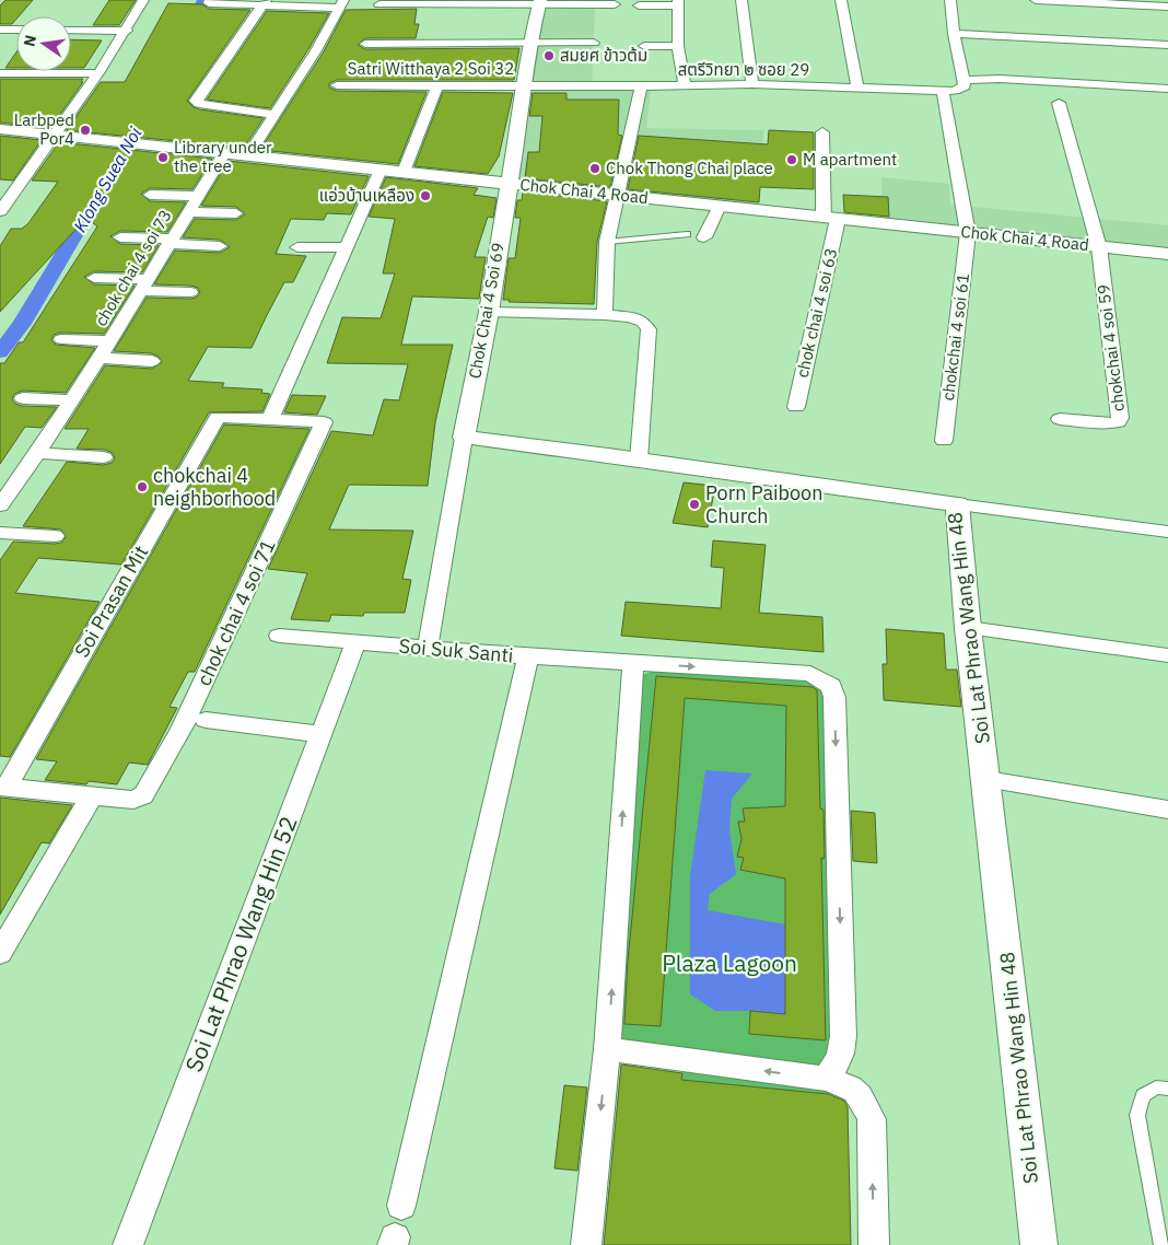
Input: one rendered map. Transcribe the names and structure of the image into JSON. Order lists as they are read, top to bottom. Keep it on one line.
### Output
{"streets":{"street":["Satri Witthaya 2 Soi 32","สตรีวิทยา ๒ ซอย 29","Chok Chai 4 Road","chok chai 4 soi 73","Chok Chai 4 Soi 69","chok chai 4 soi 63","chokchai 4 soi 61","chokchai 4 soi 59","Soi Prasan Mit","chok chai 4 soi 71","Soi Lat Phrao Wang Hin 48","Soi Suk Santi","Soi Lat Phrao Wang Hin 52"]},"crossings":[["Satri Witthaya 2 Soi 32","สตรีวิทยา ๒ ซอย 29"],["Satri Witthaya 2 Soi 32","Chok Chai 4 Soi 69"],["สตรีวิทยา ๒ ซอย 29","Chok Chai 4 Soi 69"],["สตรีวิทยา ๒ ซอย 29","chokchai 4 soi 61"],["Chok Chai 4 Road","chok chai 4 soi 73"],["Chok Chai 4 Road","Chok Chai 4 Soi 69"],["Chok Chai 4 Road","chok chai 4 soi 63"],["Chok Chai 4 Road","chokchai 4 soi 61"],["Chok Chai 4 Road","chokchai 4 soi 59"],["Chok Chai 4 Soi 69","Soi Lat Phrao Wang Hin 48"],["Soi Prasan Mit","chok chai 4 soi 71"],["Soi Suk Santi","Soi Lat Phrao Wang Hin 52"]],"water":["Klong Suea Noi"],"parks":["Plaza Lagoon"],"places":["สมยศ ข้าวต้ม","Larbped Por4","Library under the tree","M apartment","Chok Thong Chai place","แอ่วบ้านเหลือง","chokchai 4 neighborhood","Porn Paiboon Church"],"north":"left"}
